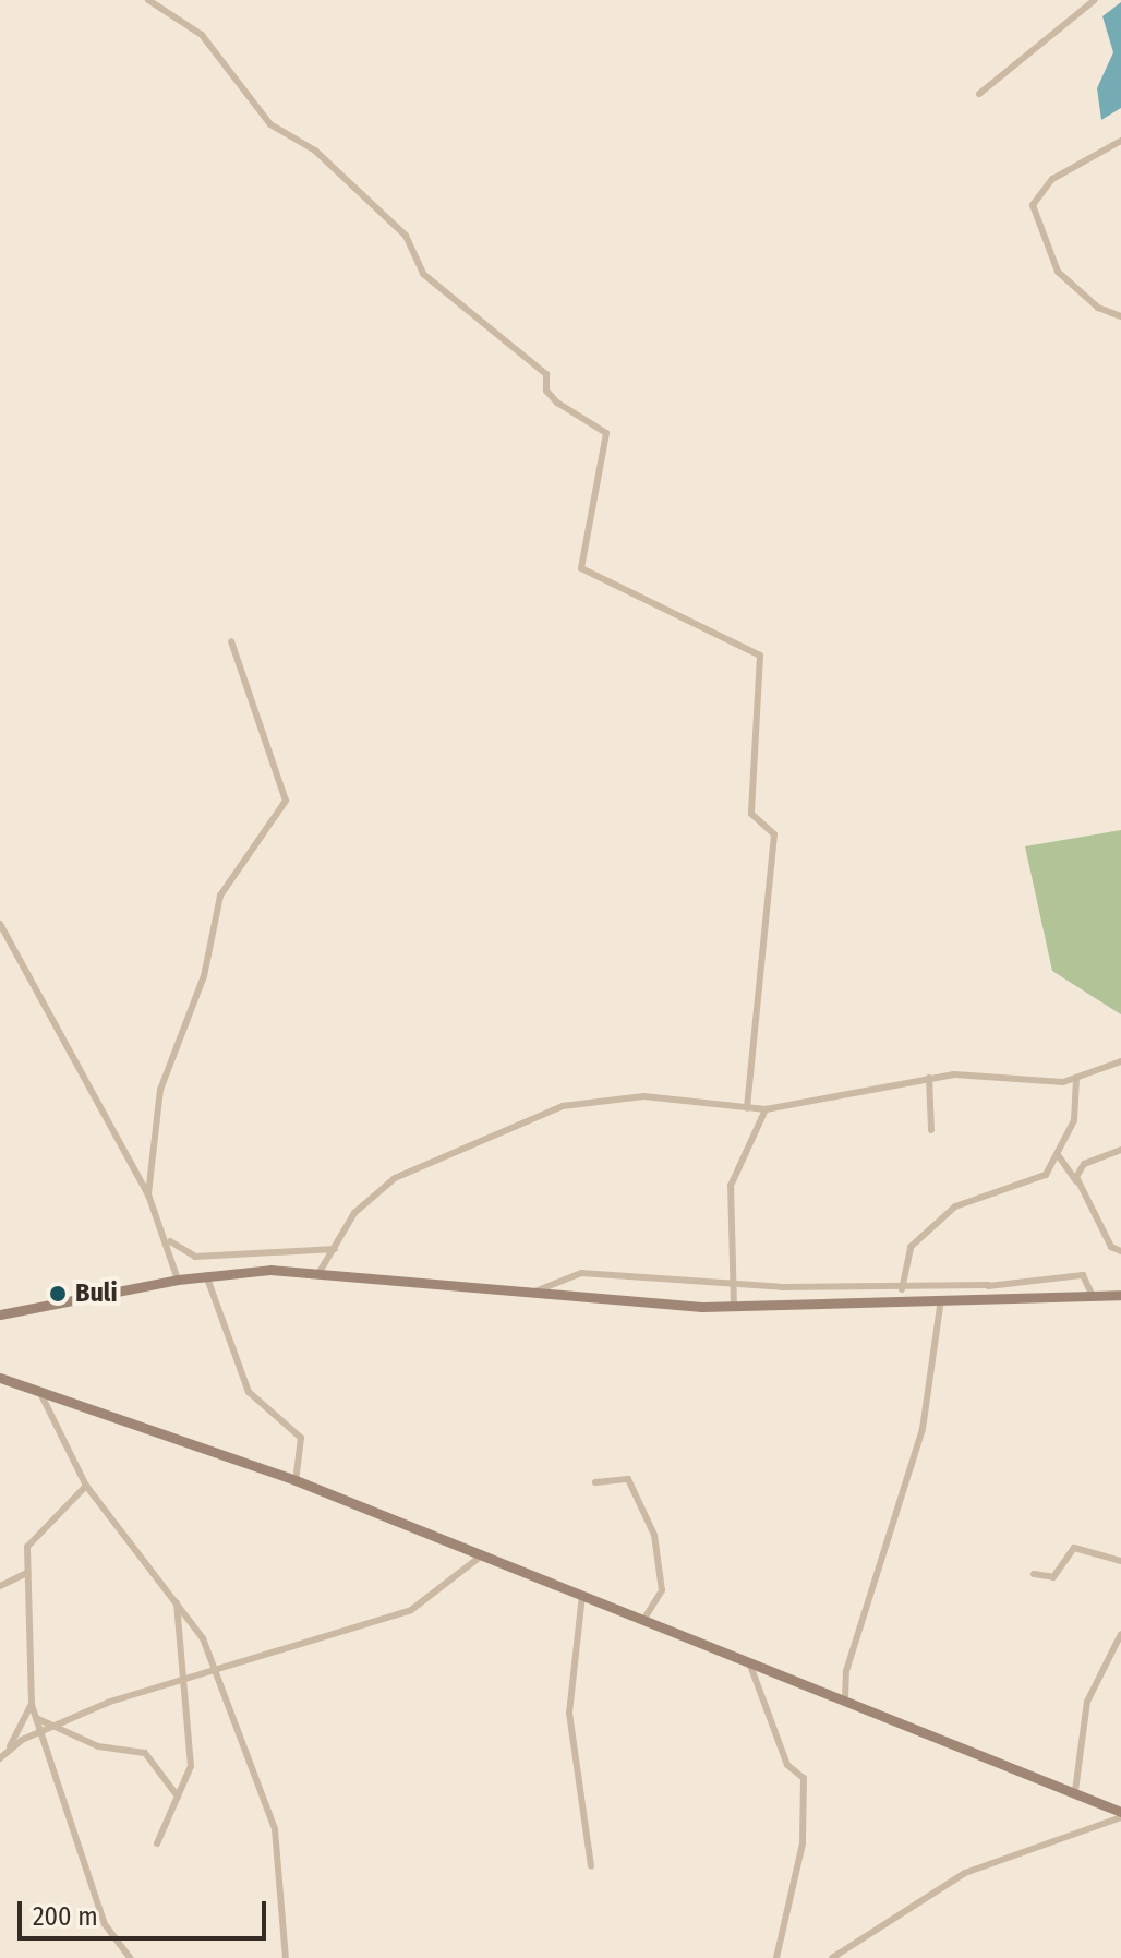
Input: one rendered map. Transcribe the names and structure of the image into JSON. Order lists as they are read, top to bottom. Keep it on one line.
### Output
{"places":["Buli"],"scale_bar":"200 m"}
